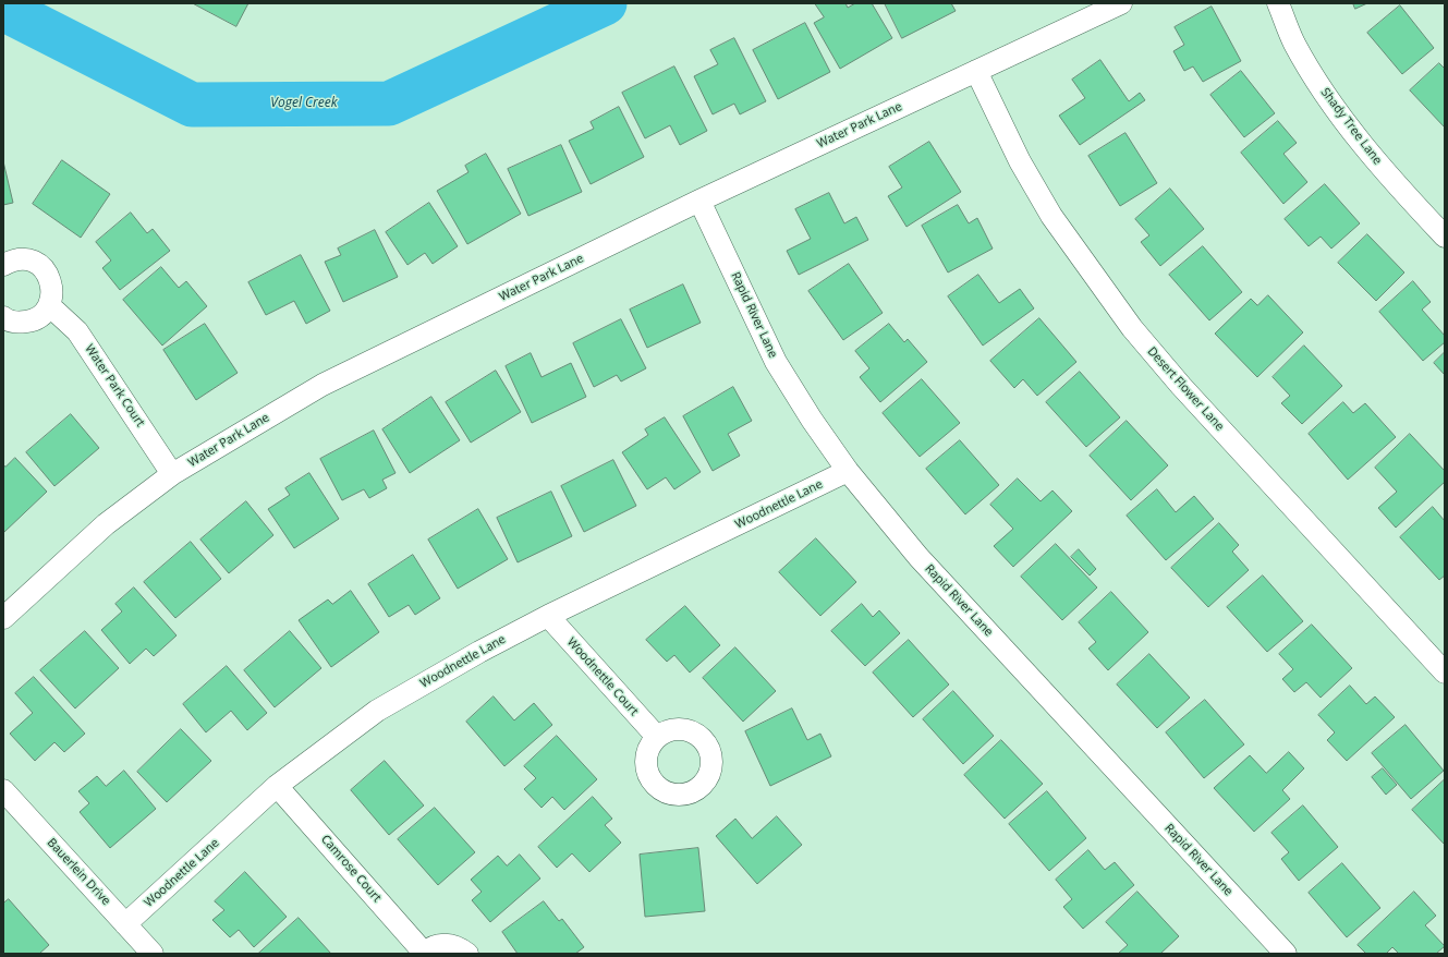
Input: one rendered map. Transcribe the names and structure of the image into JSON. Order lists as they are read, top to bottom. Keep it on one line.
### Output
{"streets":{"street":["Water Park Lane","Shady Tree Lane","Rapid River Lane","Water Park Court","Desert Flower Lane","Woodnettle Lane","Woodnettle Court","Camrose Court","Bauerlein Drive"]},"crossings":[["Water Park Lane","Rapid River Lane"],["Water Park Lane","Water Park Court"],["Water Park Lane","Desert Flower Lane"],["Rapid River Lane","Woodnettle Lane"],["Woodnettle Lane","Woodnettle Court"],["Woodnettle Lane","Camrose Court"],["Woodnettle Lane","Bauerlein Drive"]],"water":["Vogel Creek"]}
